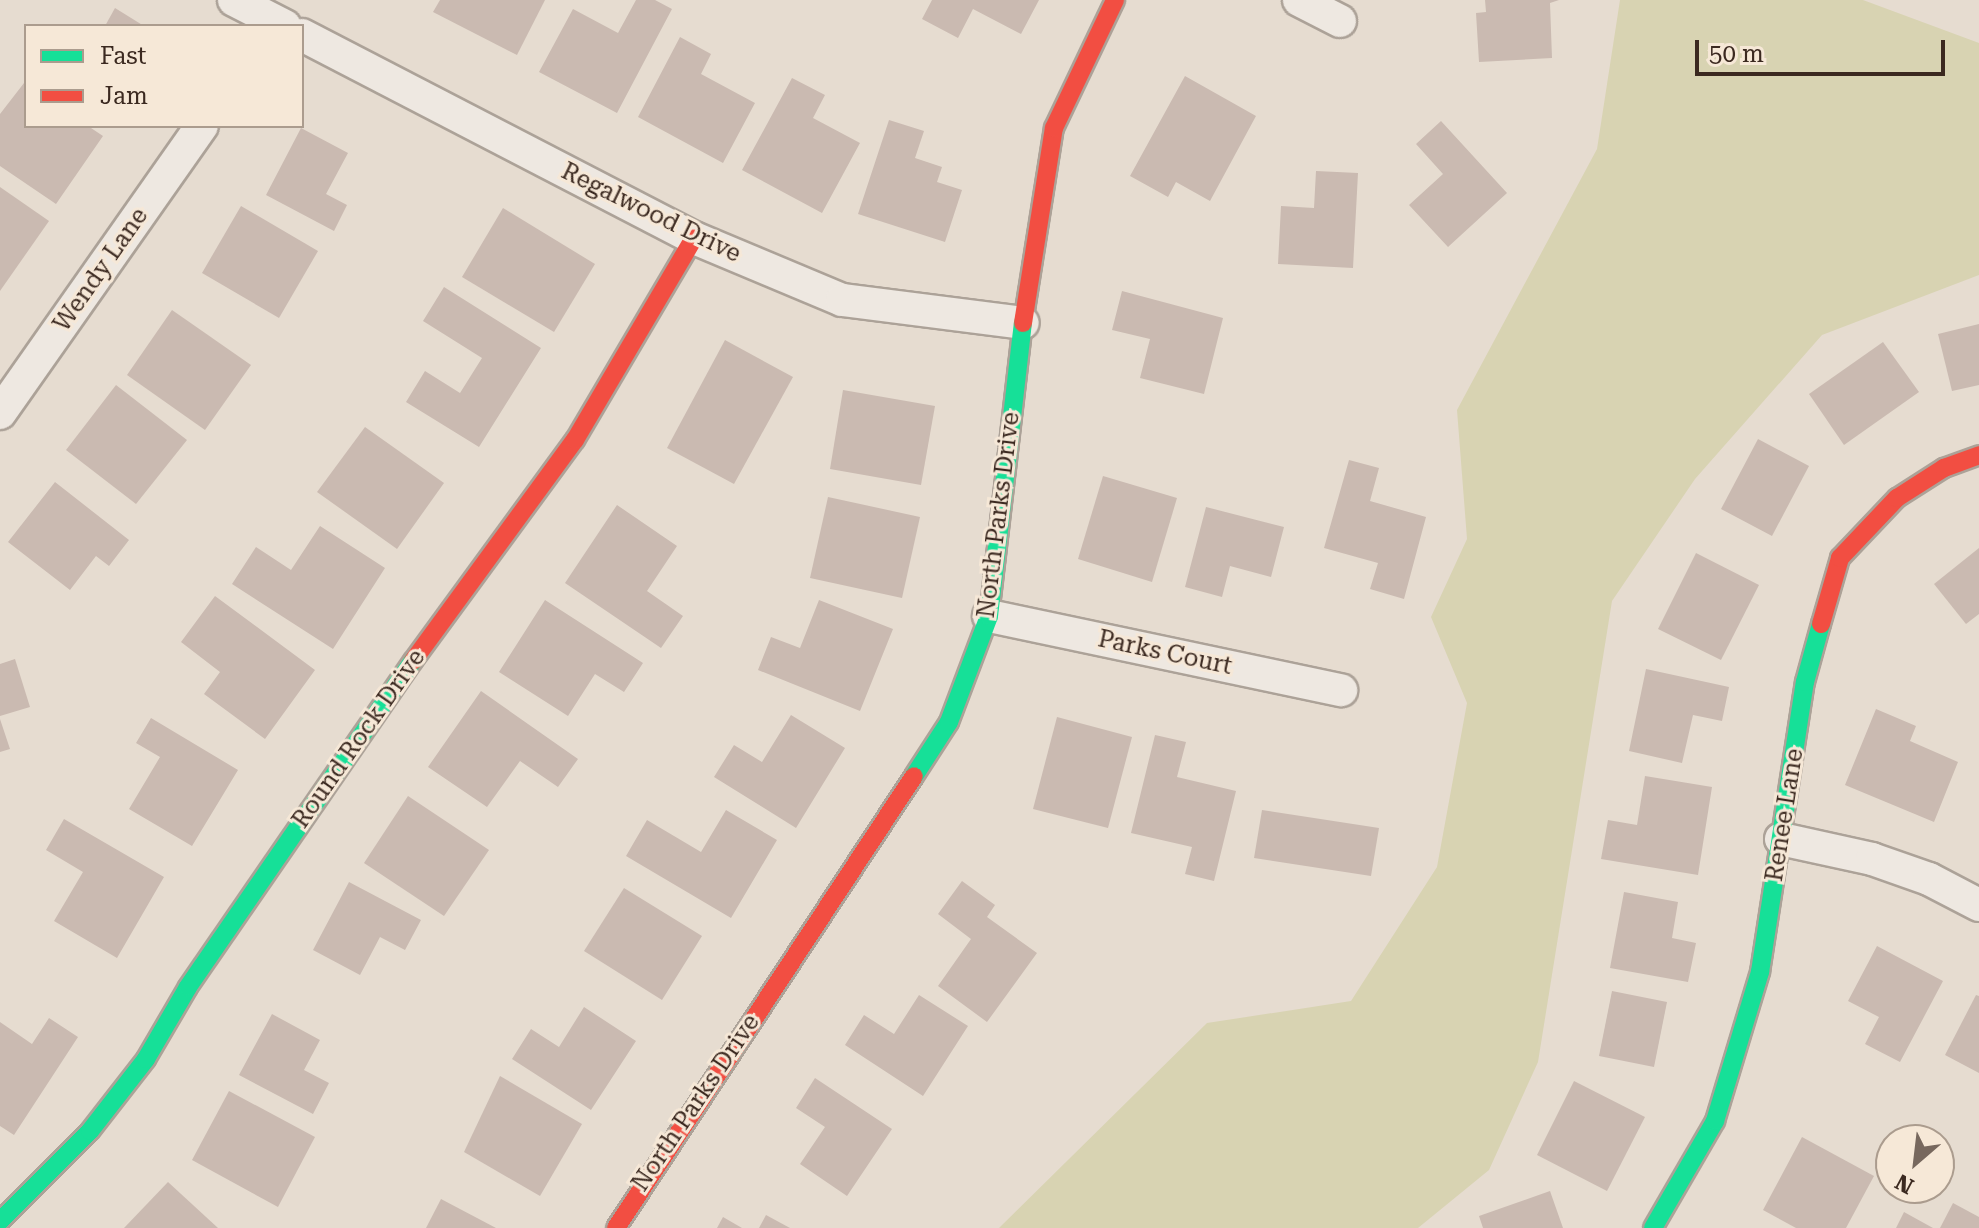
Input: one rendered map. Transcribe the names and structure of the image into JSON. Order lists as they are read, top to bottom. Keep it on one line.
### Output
{"streets":{"street":["Regalwood Drive","Wendy Lane","North Parks Drive","Parks Court","Round Rock Drive","Renee Lane"]},"crossings":[["Regalwood Drive","North Parks Drive"],["Regalwood Drive","Round Rock Drive"],["North Parks Drive","Parks Court"]],"legend":["Fast","Jam"],"scale_bar":"50 m","north":"bottom left"}
